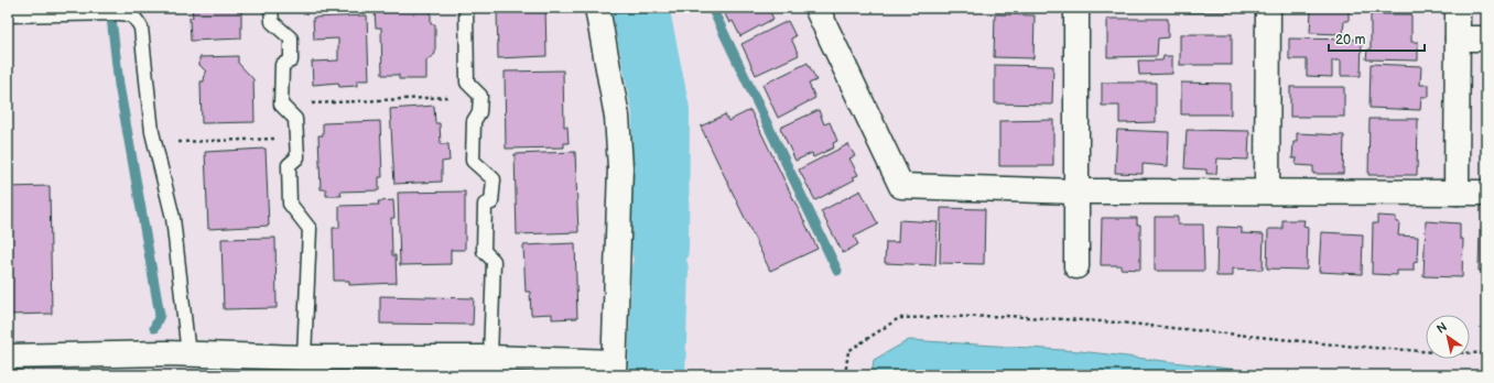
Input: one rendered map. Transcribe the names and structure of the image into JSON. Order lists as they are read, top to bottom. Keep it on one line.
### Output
{"scale_bar":"20 m","north":"top left"}
